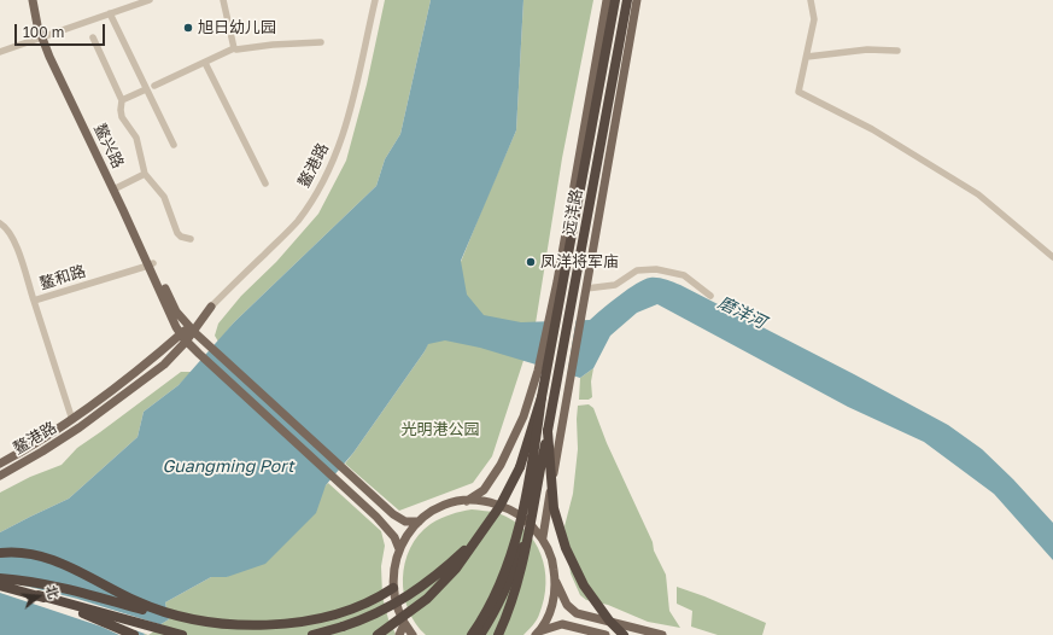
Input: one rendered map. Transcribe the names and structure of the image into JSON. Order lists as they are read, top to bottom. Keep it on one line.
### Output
{"streets":{"highway":["远洋路"],"main road":["鳌兴路","鳌港路"],"street":["鳌和路"]},"crossings":[["鳌兴路","鳌和路"]],"water":["磨洋河","Guangming Port"],"parks":["光明港公园"],"places":["旭日幼儿园","凤洋将军庙"],"scale_bar":"100 m","north":"right"}
